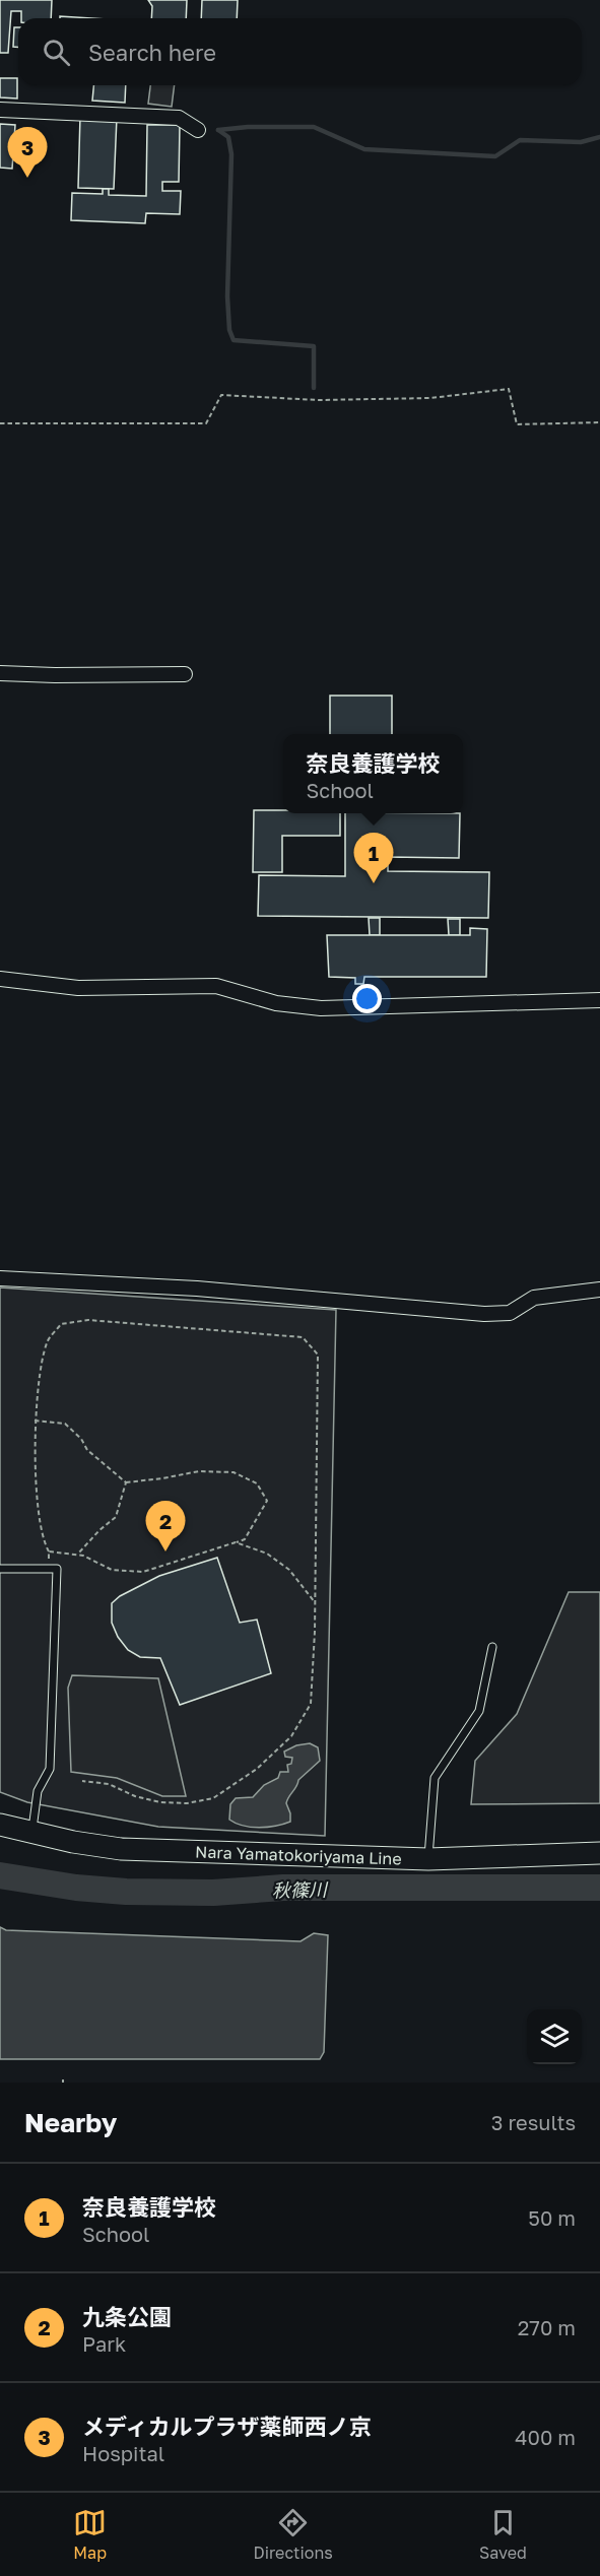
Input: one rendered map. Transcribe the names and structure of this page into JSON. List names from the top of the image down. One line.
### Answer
{"streets":{"main road":["Nara Yamatokoriyama Line"]},"water":["秋篠川"],"page":{"search":"Search here","pins":["3","1","2"],"popup":["奈良養護学校","School"],"heading":["Nearby","3 results"],"list":[{"mark":"1","name":"奈良養護学校","note":"School","value":"50 m"},{"mark":"2","name":"九条公園","note":"Park","value":"270 m"},{"mark":"3","name":"メディカルプラザ薬師西ノ京","note":"Hospital","value":"400 m"}],"nav":["Map","Directions","Saved"]}}
